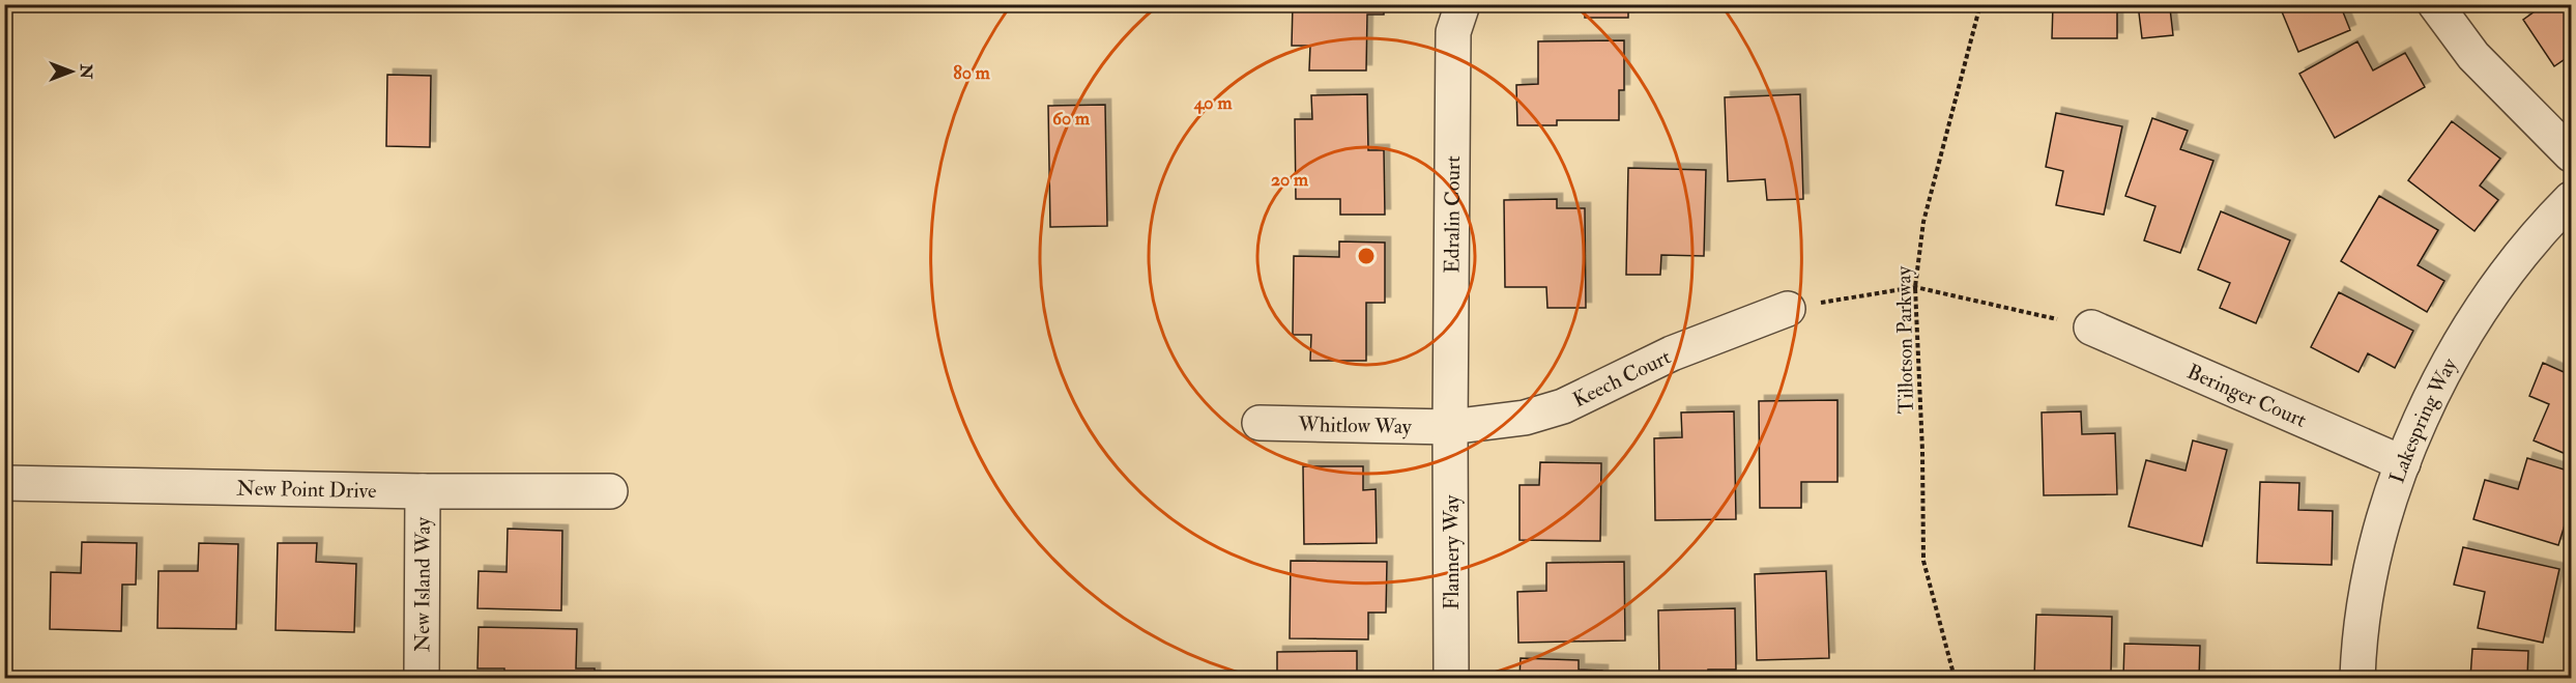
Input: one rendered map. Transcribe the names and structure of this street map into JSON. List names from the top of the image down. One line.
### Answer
{"streets":{"street":["Edralin Court","Keech Court","Beringer Court","Lakespring Way","Whitlow Way","New Point Drive","Flannery Way","New Island Way"],"path":["Tillotson Parkway"]},"crossings":[["Edralin Court","Keech Court"],["Edralin Court","Whitlow Way"],["Edralin Court","Flannery Way"],["Keech Court","Whitlow Way"],["Keech Court","Flannery Way"],["Beringer Court","Lakespring Way"],["Whitlow Way","Flannery Way"],["New Point Drive","New Island Way"]],"north":"right","rings":["80 m","40 m","60 m","20 m"]}
